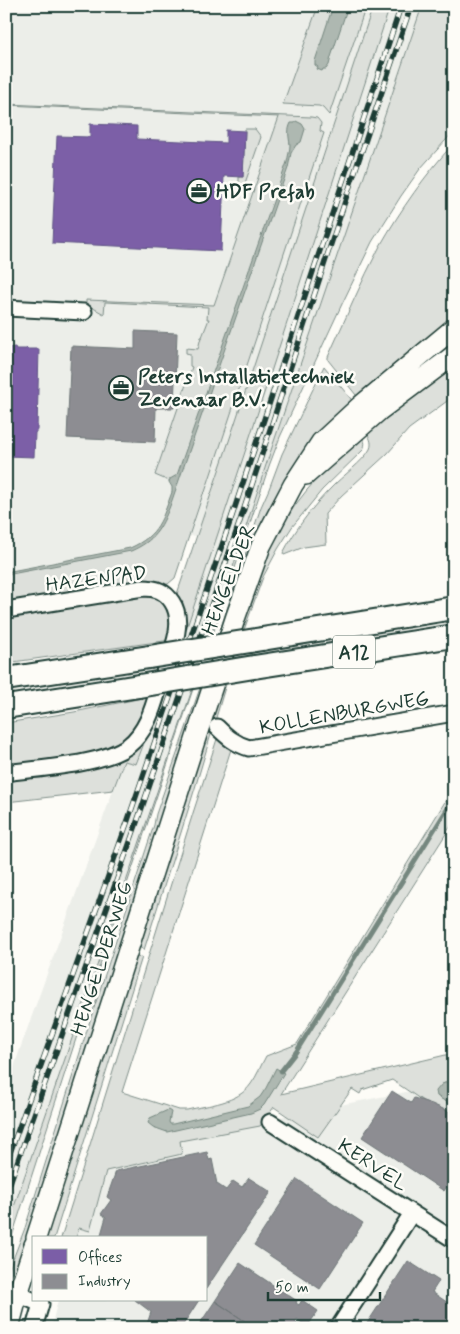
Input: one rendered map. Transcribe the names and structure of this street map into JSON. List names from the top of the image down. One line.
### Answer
{"streets":{"highway":["A12"],"main road":["HENGELDER","HENGELDERWEG"],"street":["HAZENPAD","KOLLENBURGWEG","KERVEL"]},"crossings":[["HAZENPAD","A12"],["HENGELDER","HENGELDERWEG"]],"places":{"office":["HDF Prefab","Peters Installatietechniek Zevenaar B.V."]},"legend":["Offices","Industry"],"scale_bar":"50 m"}
